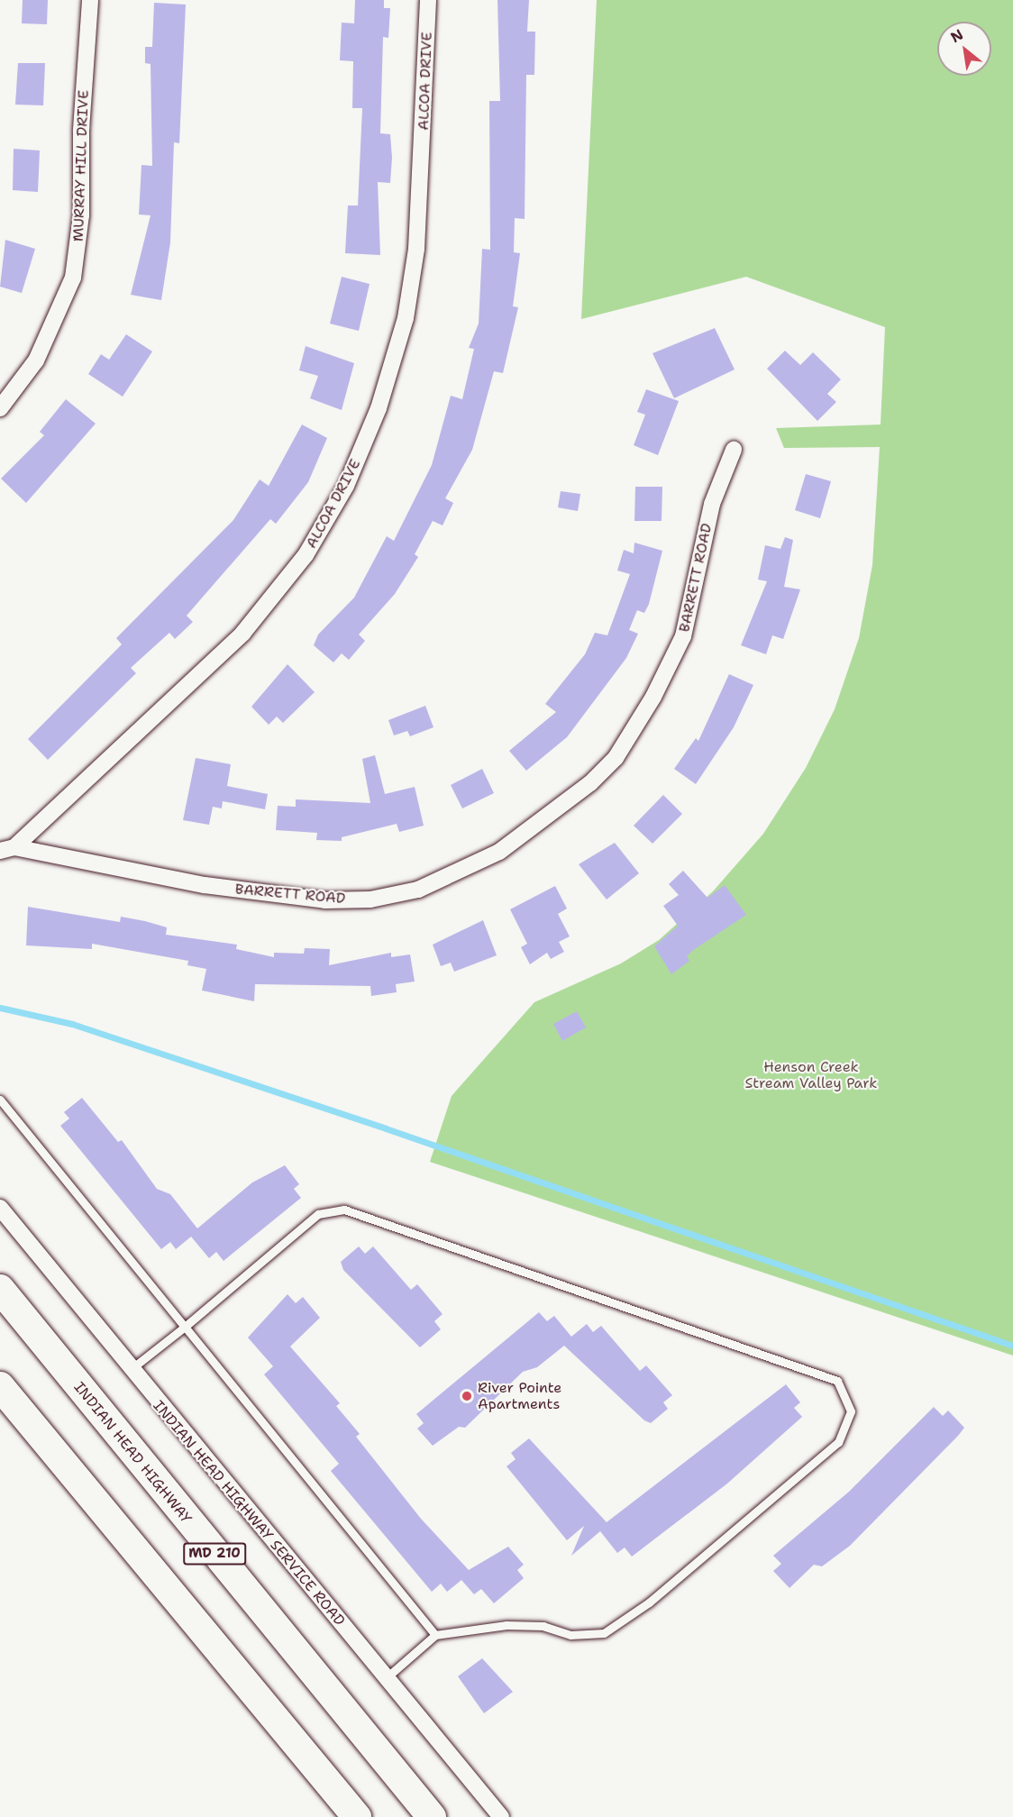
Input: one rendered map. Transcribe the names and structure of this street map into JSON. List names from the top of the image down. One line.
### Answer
{"streets":{"highway":["INDIAN HEAD HIGHWAY","MD 210"],"street":["ALCOA DRIVE","MURRAY HILL DRIVE","BARRETT ROAD","INDIAN HEAD HIGHWAY SERVICE ROAD"]},"crossings":[["ALCOA DRIVE","BARRETT ROAD"]],"parks":["Henson Creek Stream Valley Park"],"places":["River Pointe Apartments"],"north":"top left"}
